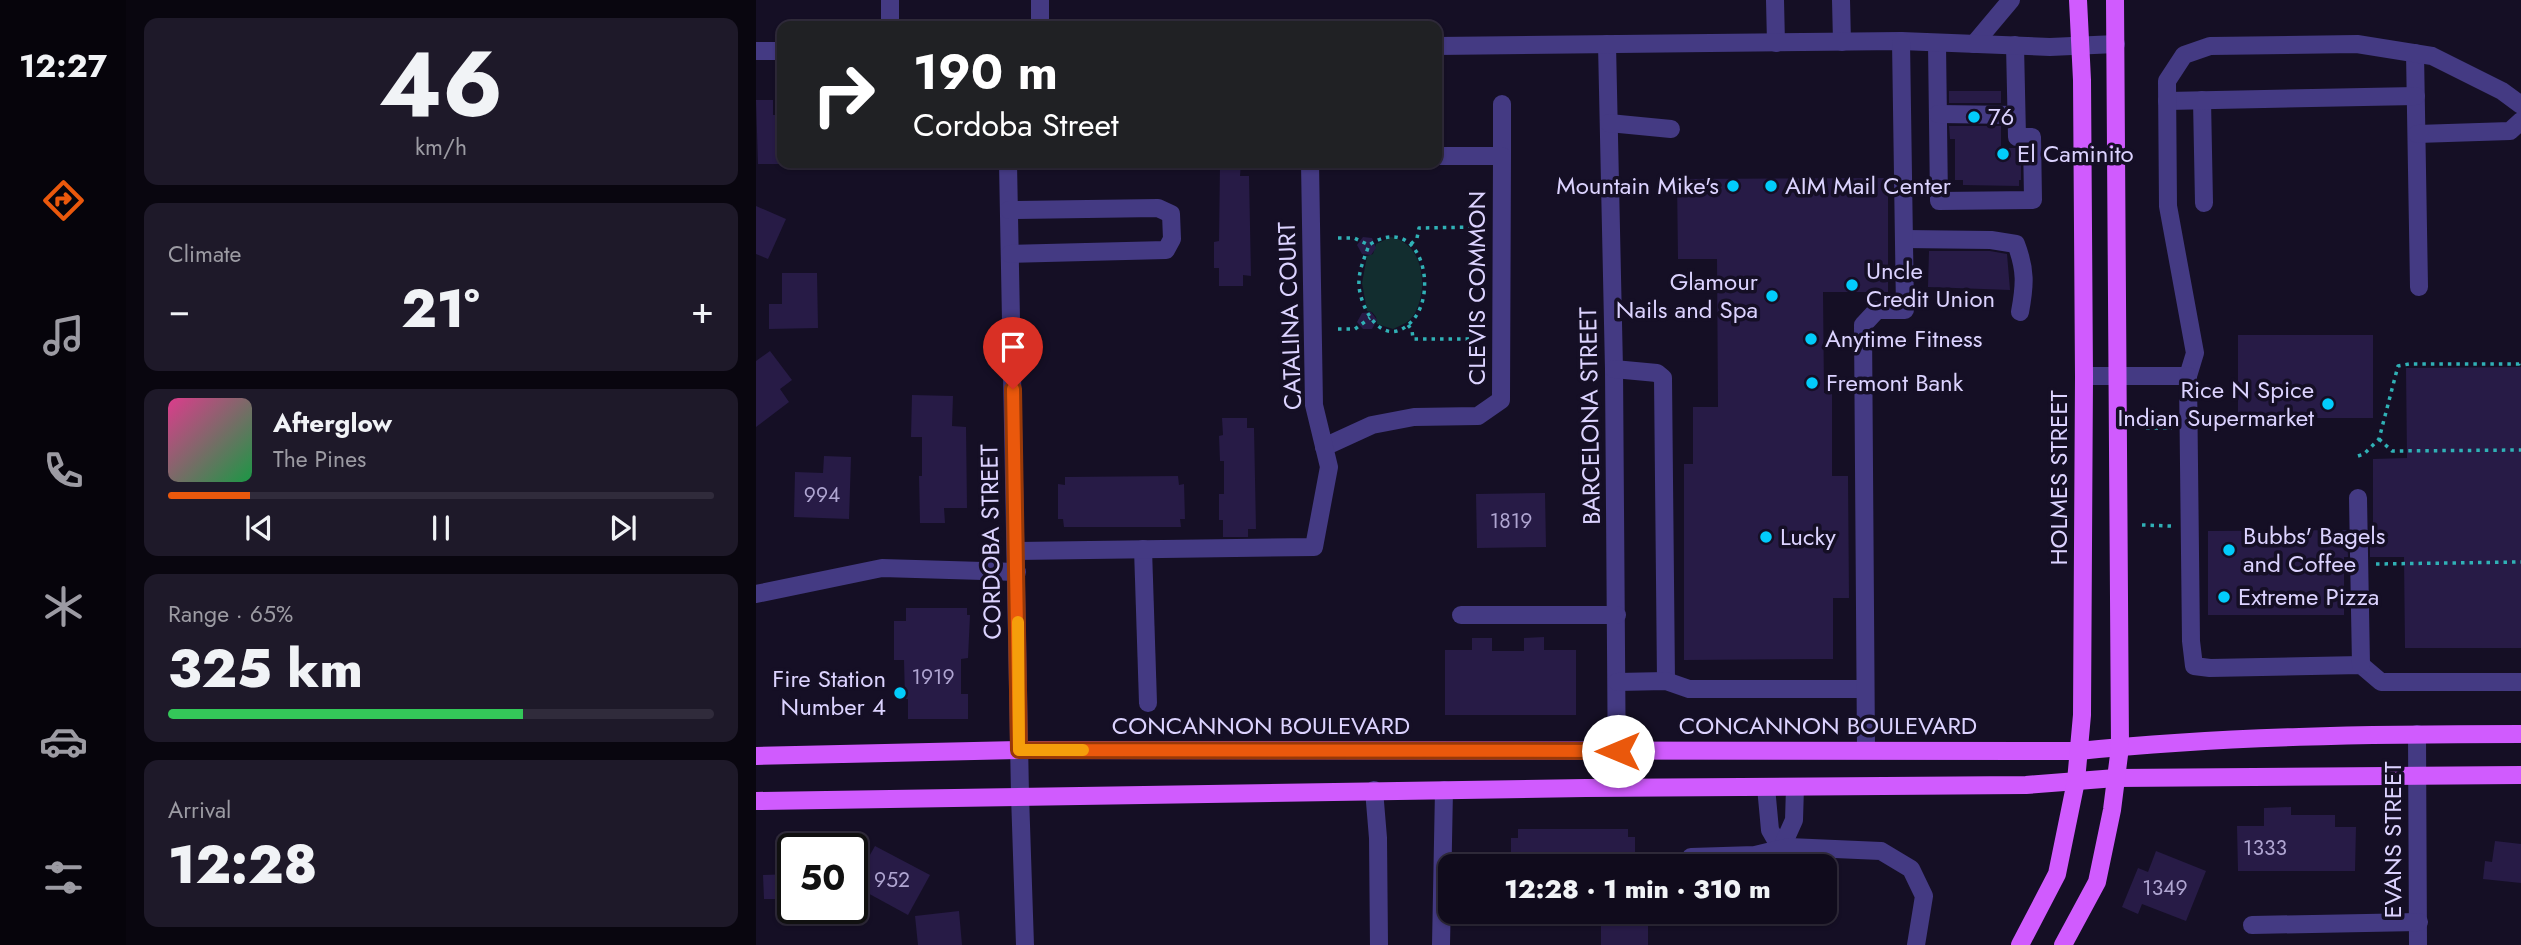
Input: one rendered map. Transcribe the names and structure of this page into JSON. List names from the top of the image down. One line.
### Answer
{"streets":{"main road":["HOLMES STREET","CONCANNON BOULEVARD"],"street":["CLEVIS COMMON","CATALINA COURT","BARCELONA STREET","CORDOBA STREET","EVANS STREET"]},"crossings":[["CLEVIS COMMON","CATALINA COURT"],["BARCELONA STREET","CONCANNON BOULEVARD"],["HOLMES STREET","CONCANNON BOULEVARD"],["CORDOBA STREET","CONCANNON BOULEVARD"],["CONCANNON BOULEVARD","EVANS STREET"]],"places":["76","El Caminito","Mountain Mike's","AIM Mail Center","Uncle Credit Union","Glamour Nails and Spa","Anytime Fitness","Fremont Bank","Rice N Spice Indian Supermarket","Lucky","Bubbs' Bagels and Coffee","Extreme Pizza","Fire Station Number 4"],"house_numbers":["994","1819","1919","1333","952","1349"],"page":{"tabs":"12:27","tile":[["46","km/h"],"Climate",["Range · 65%","325 km"],["Arrival","12:28"]],"turn":["190 m","Cordoba Street"],"heat":["−","21°","+"],"song":["Afterglow","The Pines"],"limit":"50","trip":"12:28 · 1 min · 310 m"}}
